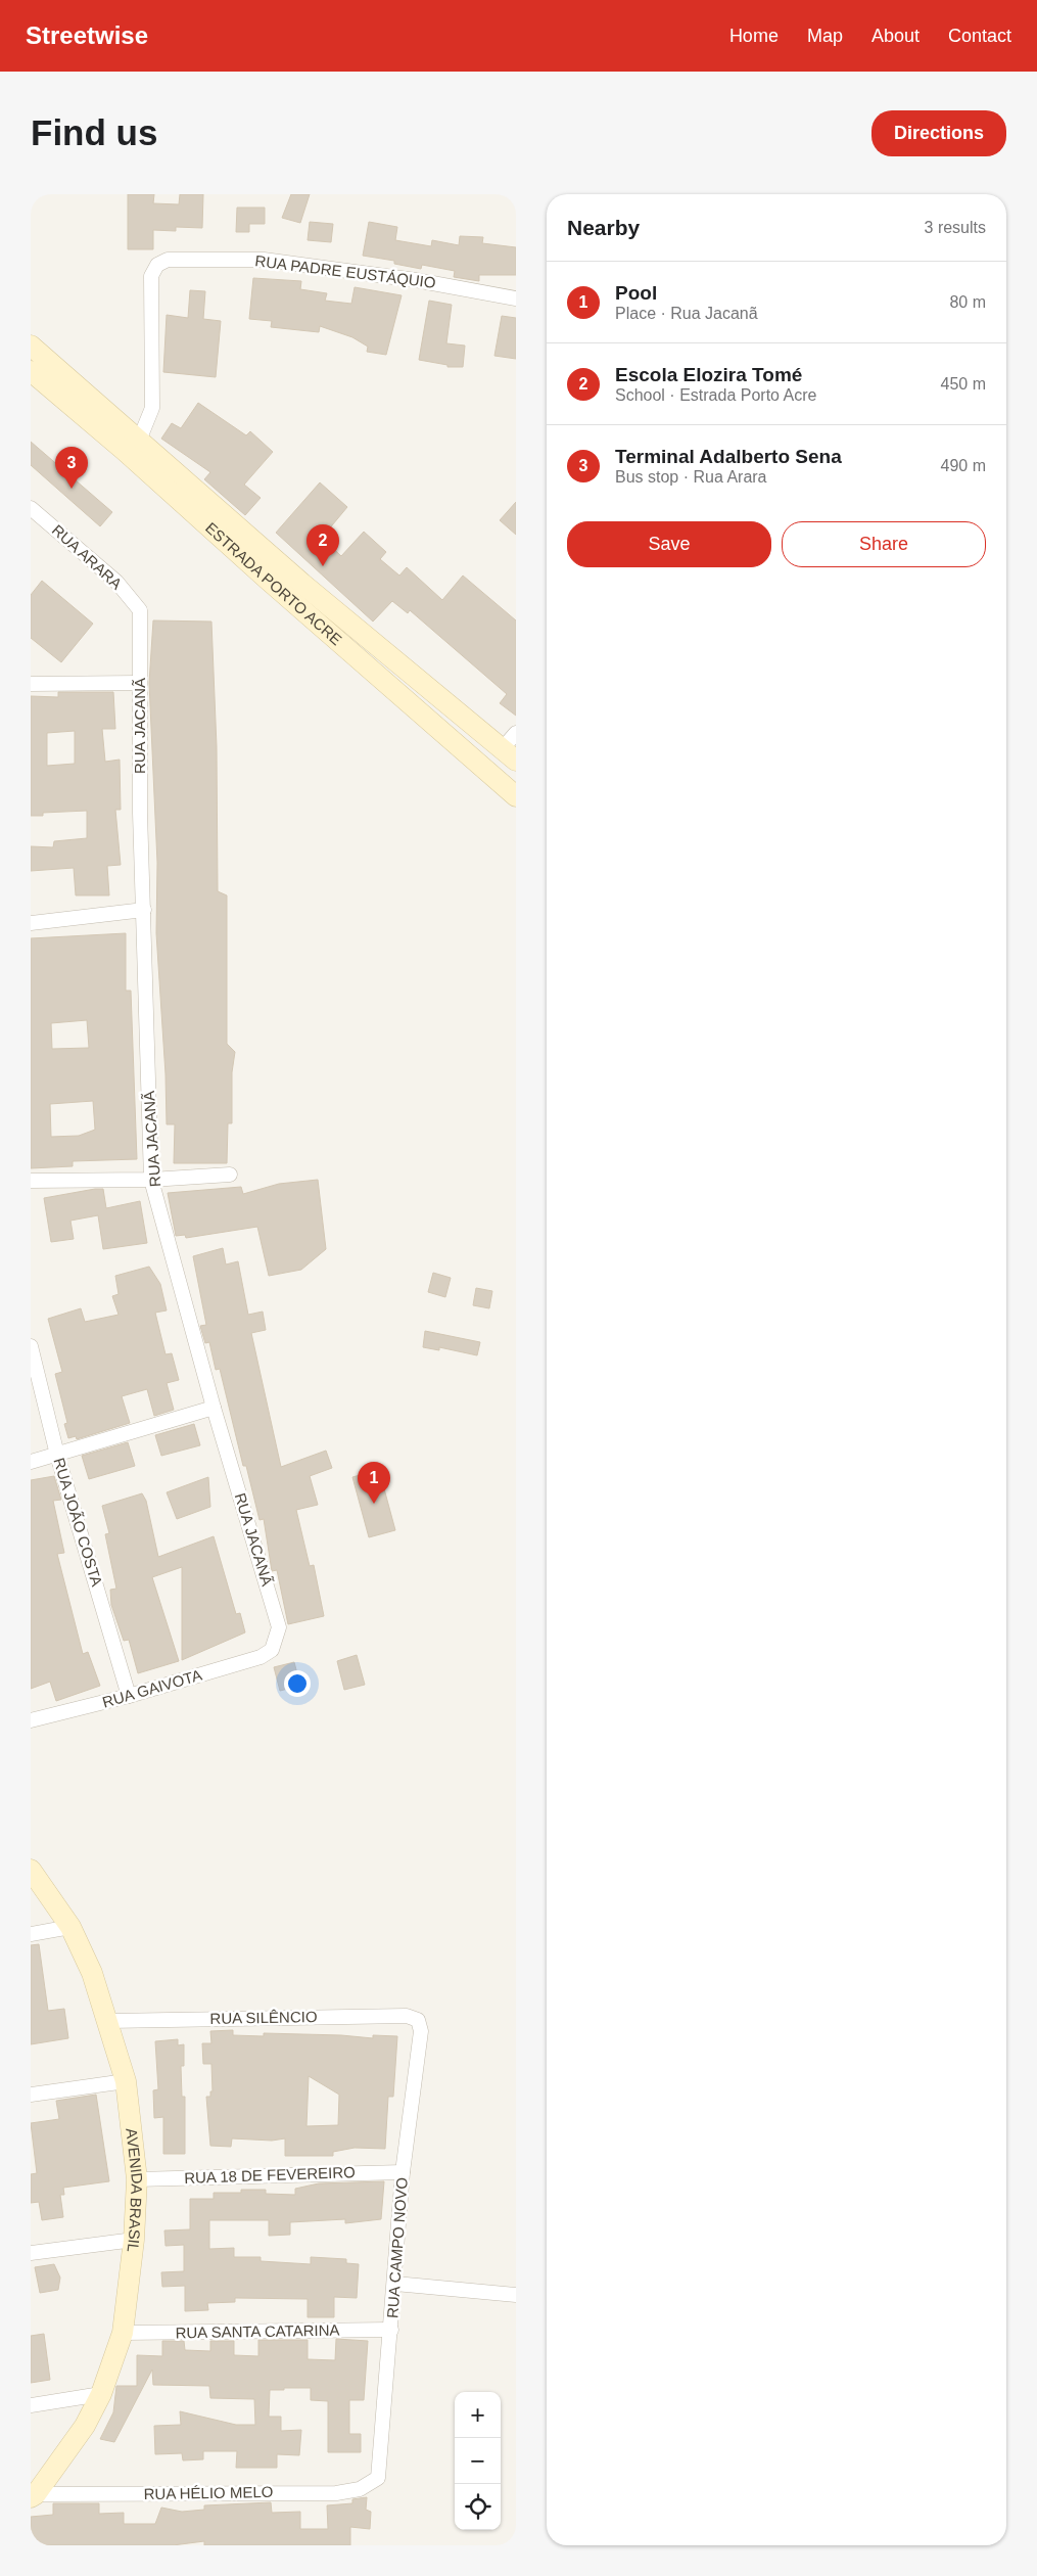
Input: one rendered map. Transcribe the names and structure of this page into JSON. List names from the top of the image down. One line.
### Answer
{"streets":{"main road":["ESTRADA PORTO ACRE","AVENIDA BRASIL"],"street":["RUA PADRE EUSTÁQUIO","RUA ARARA","RUA JACANÃ","RUA JOÃO COSTA","RUA GAIVOTA","RUA SILÊNCIO","RUA 18 DE FEVEREIRO","RUA CAMPO NOVO","RUA SANTA CATARINA","RUA HÉLIO MELO"]},"crossings":[["RUA PADRE EUSTÁQUIO","ESTRADA PORTO ACRE"],["RUA ARARA","RUA JACANÃ"],["RUA JACANÃ","RUA GAIVOTA"],["RUA JOÃO COSTA","RUA GAIVOTA"],["RUA SILÊNCIO","AVENIDA BRASIL"],["RUA SILÊNCIO","RUA CAMPO NOVO"],["RUA 18 DE FEVEREIRO","AVENIDA BRASIL"],["RUA 18 DE FEVEREIRO","RUA CAMPO NOVO"],["AVENIDA BRASIL","RUA SANTA CATARINA"],["AVENIDA BRASIL","RUA HÉLIO MELO"],["RUA CAMPO NOVO","RUA SANTA CATARINA"],["RUA CAMPO NOVO","RUA HÉLIO MELO"]],"page":{"header":"Streetwise","nav":["Home","Map","About","Contact"],"buttons":["Directions",["Save","Share"]],"title":"Find us","heading":["Nearby","3 results"],"list":[{"mark":"1","name":"Pool","note":"Place · Rua Jacanã","value":"80 m"},{"mark":"2","name":"Escola Elozira Tomé","note":"School · Estrada Porto Acre","value":"450 m"},{"mark":"3","name":"Terminal Adalberto Sena","note":"Bus stop · Rua Arara","value":"490 m"}],"pins":["3","2","1"],"map_buttons":["+","−"]}}
